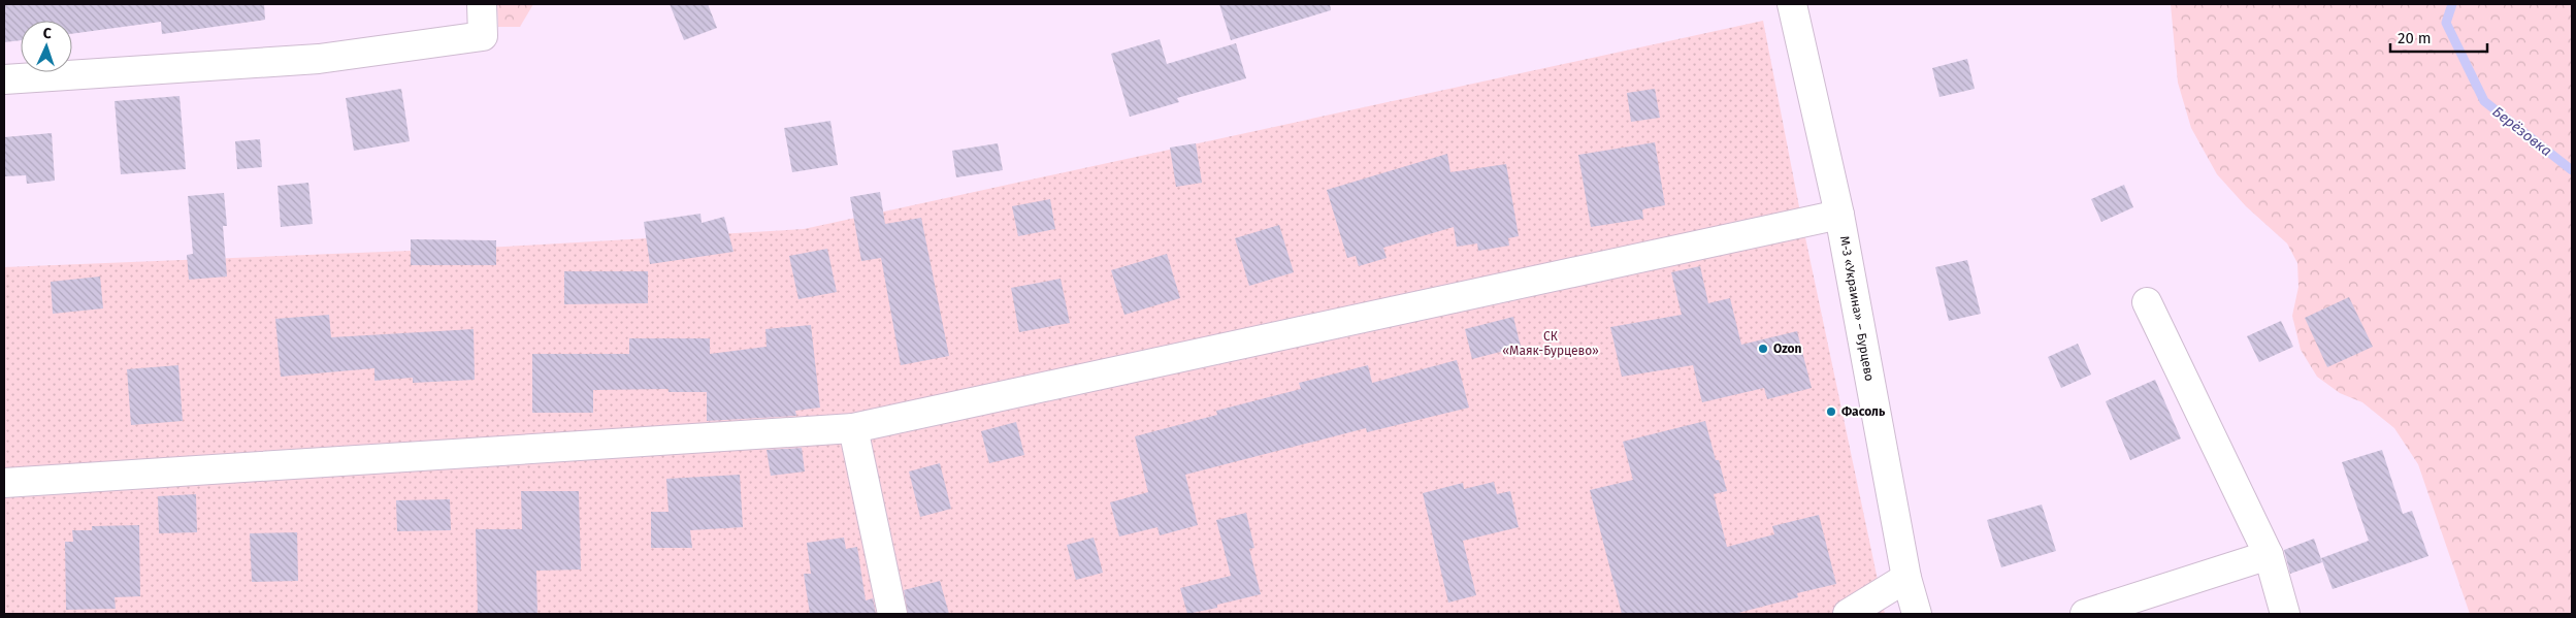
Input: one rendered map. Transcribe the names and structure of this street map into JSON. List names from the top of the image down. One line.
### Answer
{"streets":{"street":["М-3 «Украина» – Бурцево"]},"water":["Берёзовка"],"parks":["СК «Маяк-Бурцево»"],"places":["Ozon","Фасоль"],"scale_bar":"20 m","north":"top"}
